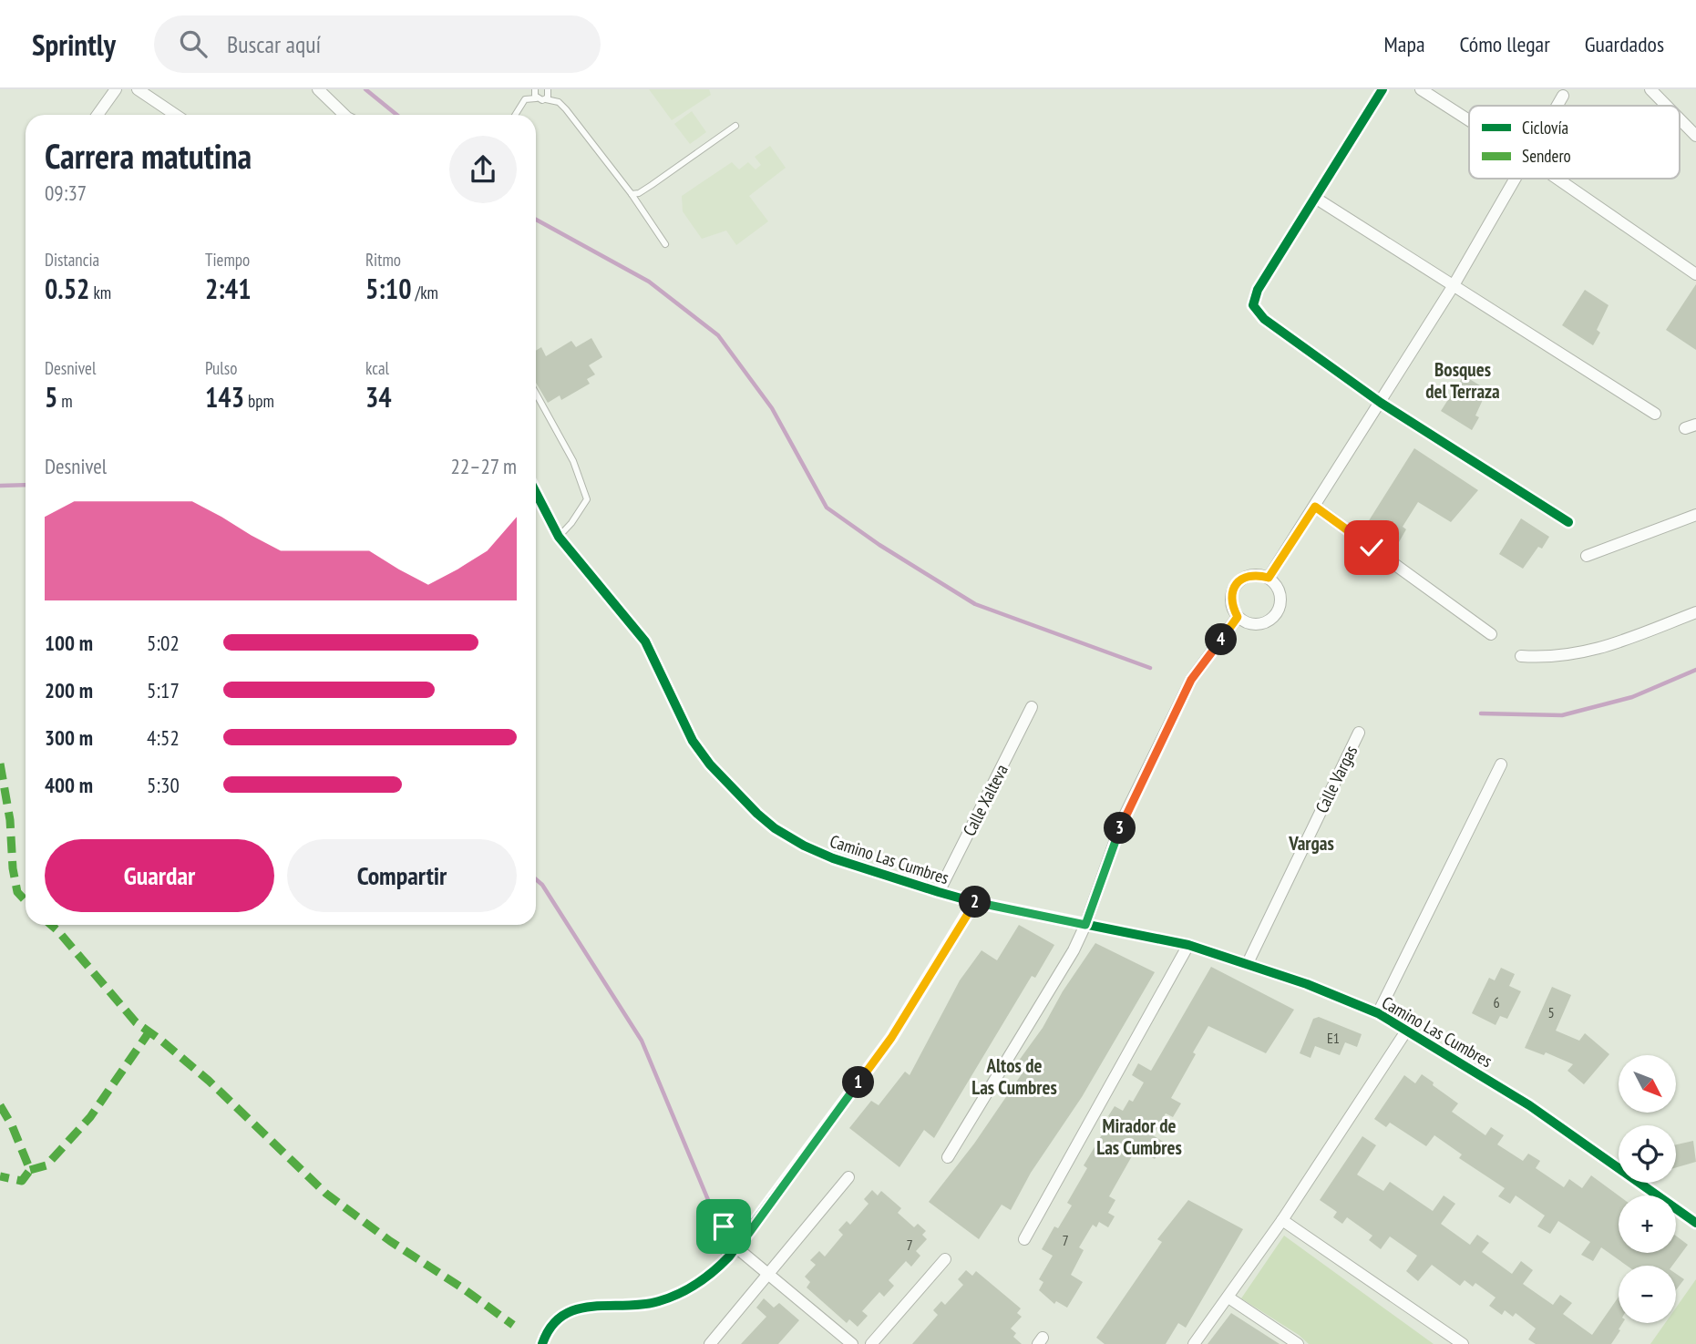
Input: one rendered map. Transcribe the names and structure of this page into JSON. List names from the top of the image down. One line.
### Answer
{"streets":{"street":["Calle Vargas","Calle Xalteva","Camino Las Cumbres"]},"crossings":[["Calle Vargas","Camino Las Cumbres"],["Calle Xalteva","Camino Las Cumbres"]],"districts":["Bosques del Terraza","Vargas","Altos de Las Cumbres","Mirador de Las Cumbres"],"house_numbers":["6","5","E1","7","7"],"legend":["Ciclovía","Sendero"],"north":"bottom right","page":{"header":"Sprintly","search":"Buscar aquí","nav":["Mapa","Cómo llegar","Guardados"],"heading":["Carrera matutina","09:37"],"stats":[["Distancia","0.52 km"],["Tiempo","2:41"],["Ritmo","5:10 /km"],["Desnivel","5 m"],["Pulso","143 bpm"],["kcal","34"]],"chart":["Desnivel","22–27 m"],"list":[{"name":"100 m","note":"5:02"},{"name":"200 m","note":"5:17"},{"name":"300 m","note":"4:52"},{"name":"400 m","note":"5:30"}],"pins":["4","3","2","1"],"buttons":["Guardar","Compartir"],"map_buttons":["+","−"]}}
